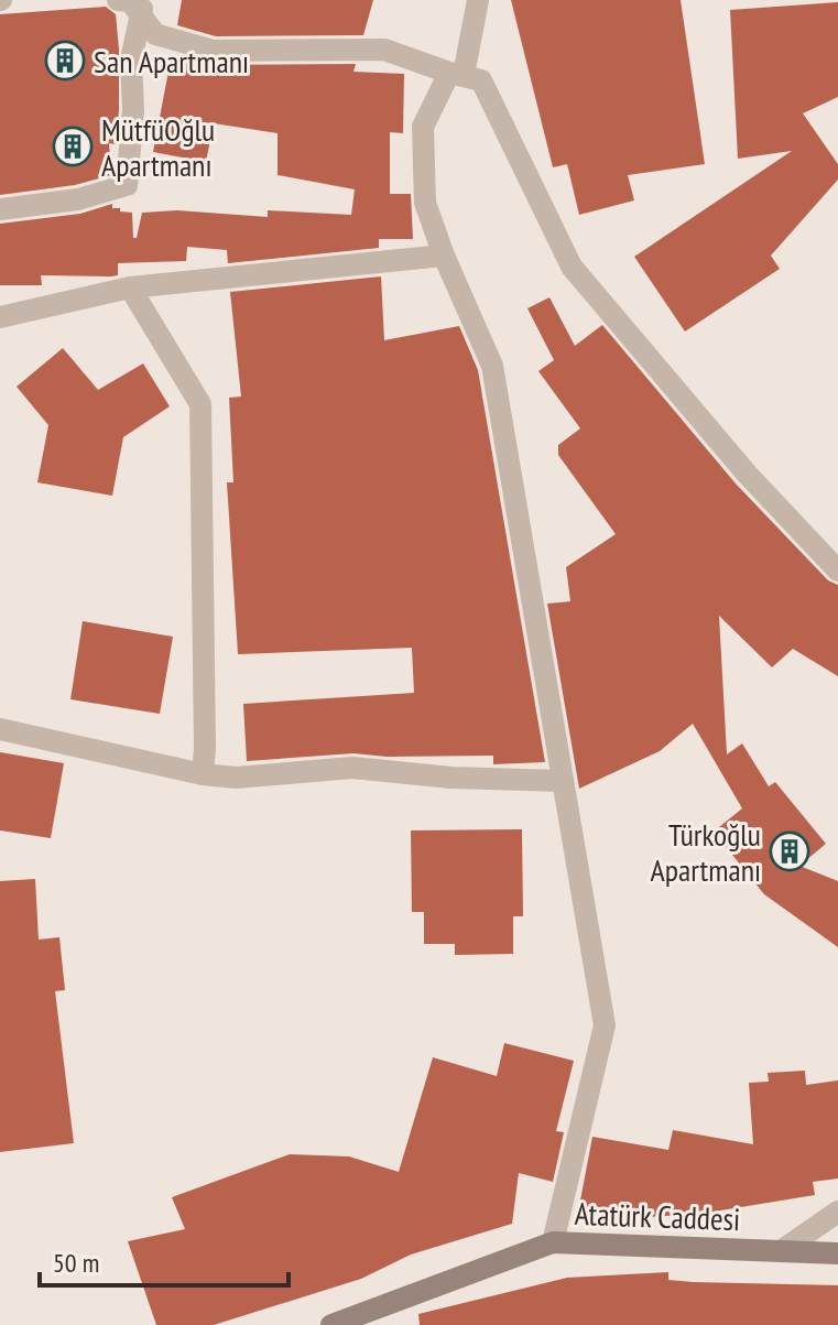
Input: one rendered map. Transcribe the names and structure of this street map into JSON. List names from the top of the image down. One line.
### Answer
{"streets":{"street":["Atatürk Caddesi"]},"places":{"building":["San Apartmanı","MütfüOğlu Apartmanı","Türkoğlu Apartmanı"]},"scale_bar":"50 m"}
